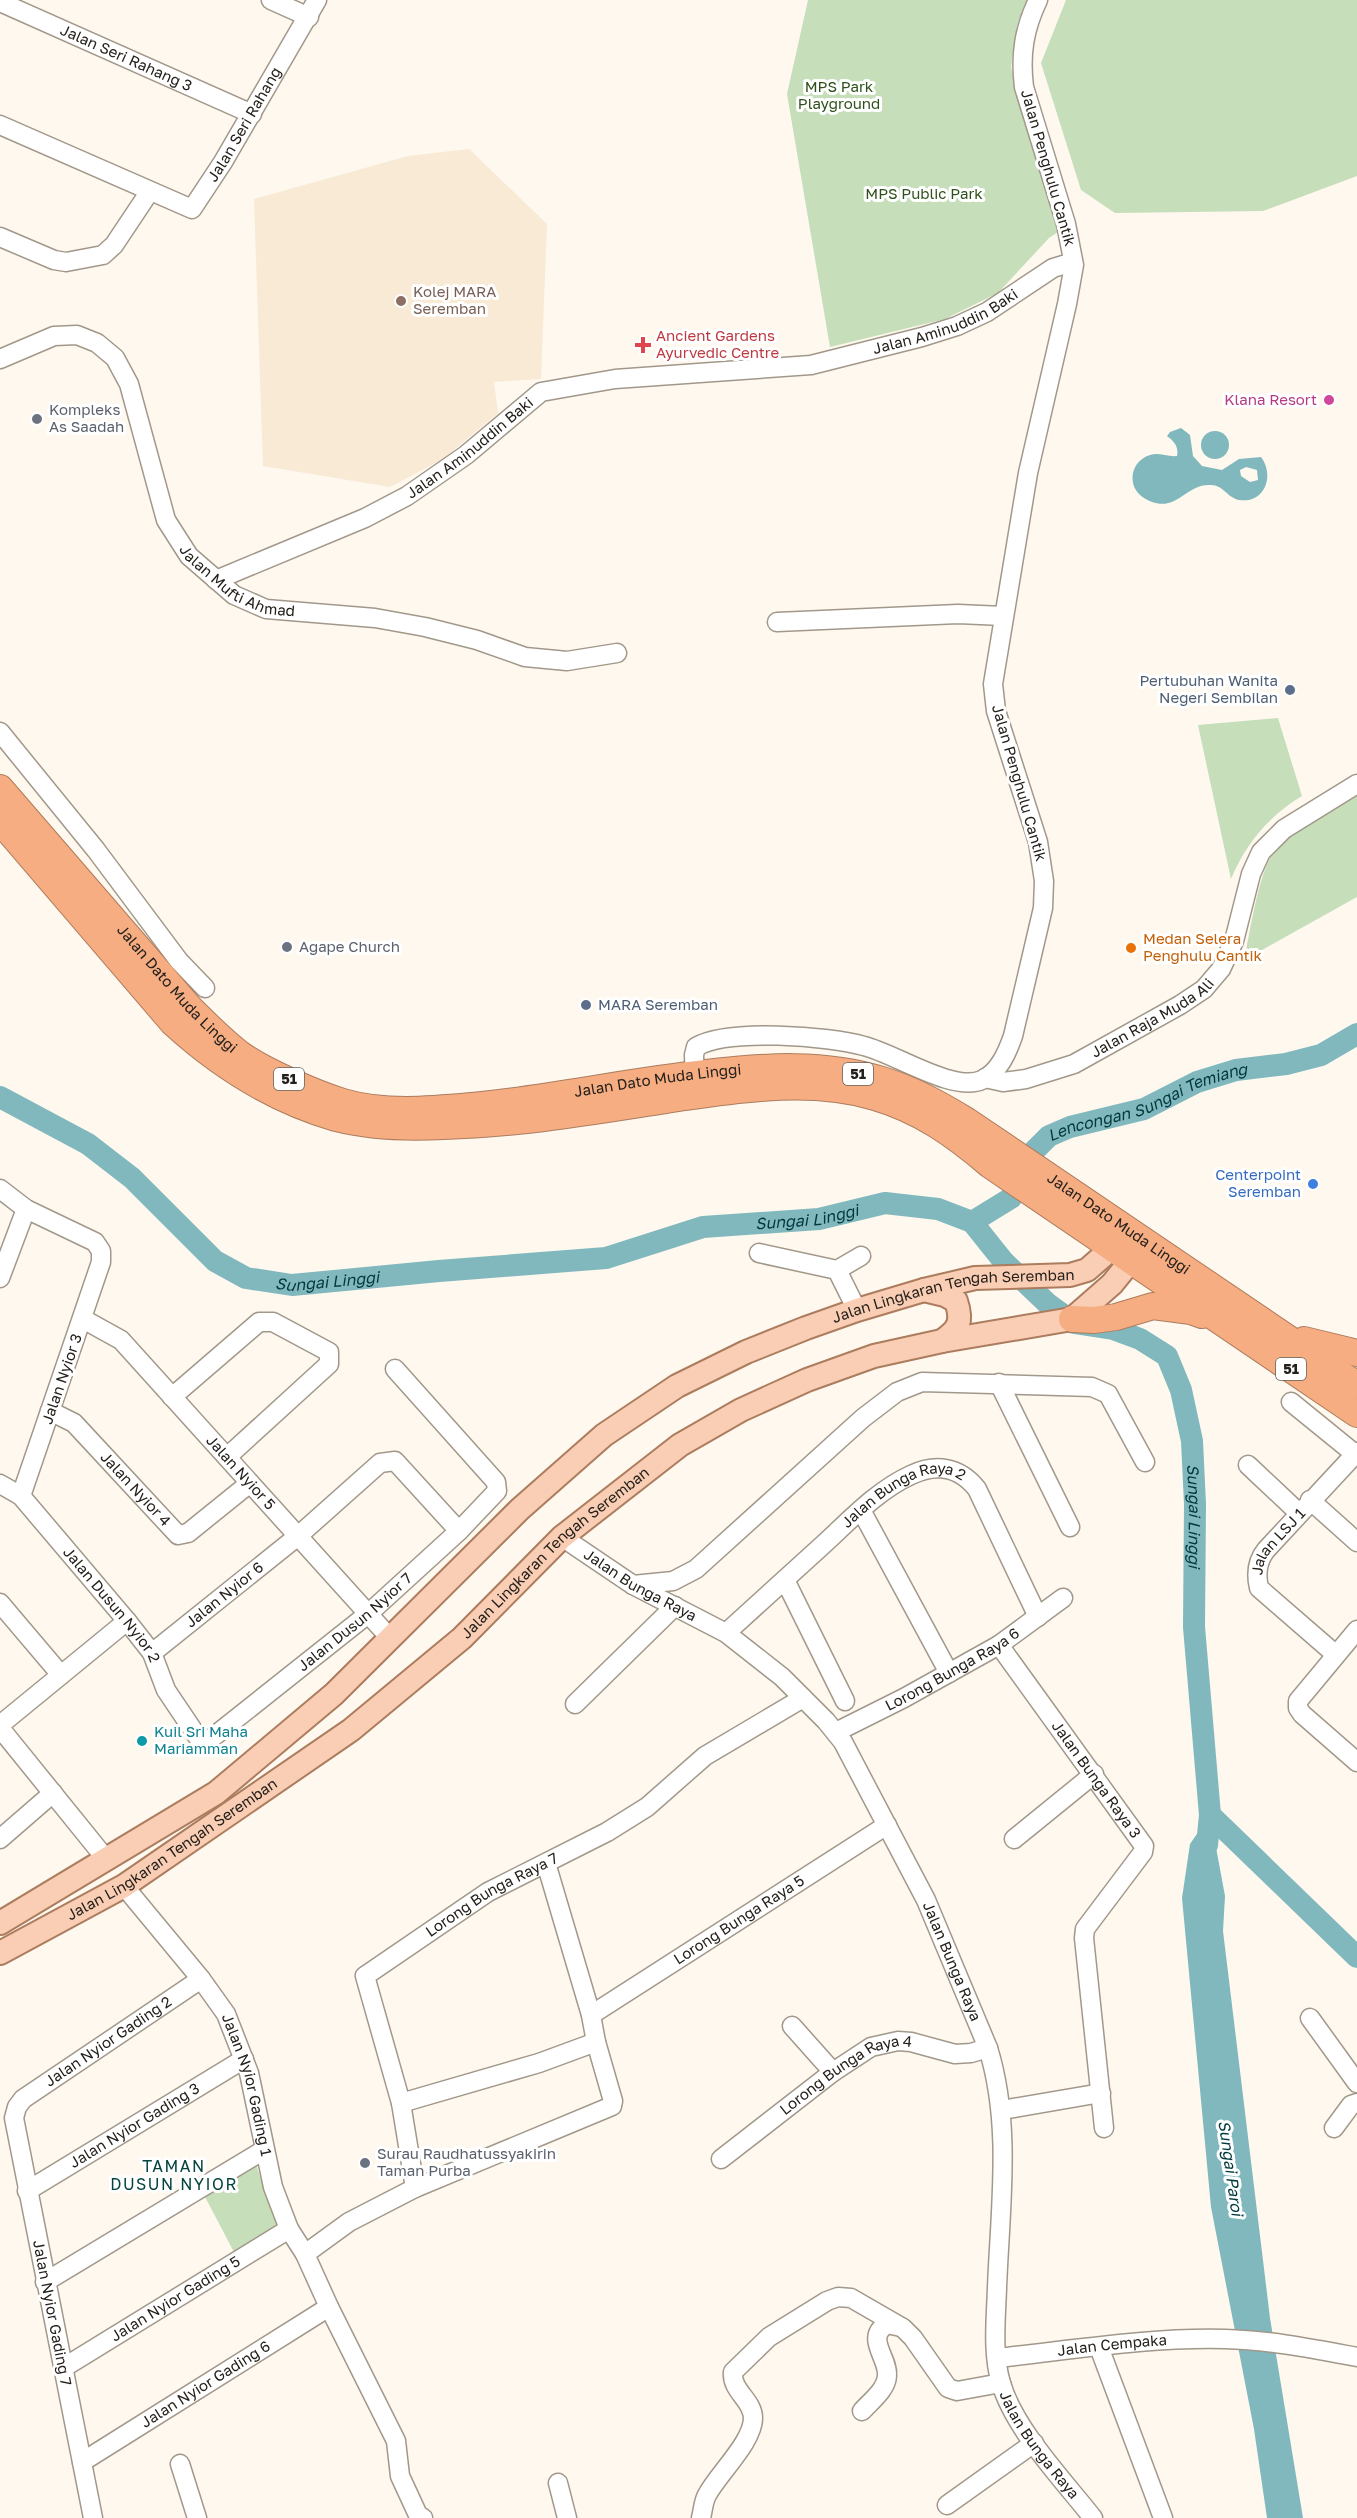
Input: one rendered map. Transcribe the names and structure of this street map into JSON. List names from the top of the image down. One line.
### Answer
{"streets":{"highway":["Jalan Dato Muda Linggi","51"],"main road":["Jalan Lingkaran Tengah Seremban"],"street":["Jalan Seri Rahang 3","Jalan Seri Rahang","Jalan Penghulu Cantik","Jalan Aminuddin Baki","Jalan Mufti Ahmad","Jalan Raja Muda Ali","Jalan Nyior 3","Jalan Nyior 5","Jalan Nyior 4","Jalan Bunga Raya 2","Jalan LSJ 1","Jalan Bunga Raya","Jalan Nyior 6","Jalan Dusun Nyior 2","Jalan Dusun Nyior 7","Lorong Bunga Raya 6","Jalan Bunga Raya 3","Lorong Bunga Raya 7","Lorong Bunga Raya 5","Jalan Nyior Gading 2","Lorong Bunga Raya 4","Jalan Nyior Gading 1","Jalan Nyior Gading 3","Jalan Nyior Gading 5","Jalan Nyior Gading 7","Jalan Cempaka","Jalan Nyior Gading 6"]},"crossings":[["Jalan Seri Rahang 3","Jalan Seri Rahang"],["Jalan Penghulu Cantik","Jalan Aminuddin Baki"],["Jalan Penghulu Cantik","Jalan Raja Muda Ali"],["Jalan Aminuddin Baki","Jalan Mufti Ahmad"],["Jalan Dato Muda Linggi","Jalan Lingkaran Tengah Seremban"],["Jalan Lingkaran Tengah Seremban","Jalan Nyior 5"],["Jalan Lingkaran Tengah Seremban","Jalan Bunga Raya"],["Jalan Lingkaran Tengah Seremban","Jalan Nyior Gading 1"],["Jalan Nyior 3","Jalan Nyior 5"],["Jalan Nyior 3","Jalan Nyior 4"],["Jalan Nyior 3","Jalan Dusun Nyior 2"],["Jalan Nyior 5","Jalan Nyior 4"],["Jalan Nyior 5","Jalan Nyior 6"],["Jalan Nyior 5","Jalan Dusun Nyior 7"],["Jalan Bunga Raya 2","Jalan Bunga Raya"],["Jalan Bunga Raya 2","Lorong Bunga Raya 6"],["Jalan Bunga Raya","Lorong Bunga Raya 6"],["Jalan Bunga Raya","Lorong Bunga Raya 7"],["Jalan Bunga Raya","Lorong Bunga Raya 5"],["Jalan Bunga Raya","Lorong Bunga Raya 4"],["Jalan Bunga Raya","Jalan Cempaka"],["Jalan Nyior 6","Jalan Dusun Nyior 2"],["Jalan Nyior 6","Jalan Dusun Nyior 7"],["Jalan Dusun Nyior 2","Jalan Dusun Nyior 7"],["Lorong Bunga Raya 6","Jalan Bunga Raya 3"],["Jalan Nyior Gading 2","Jalan Nyior Gading 1"],["Jalan Nyior Gading 2","Jalan Nyior Gading 7"],["Jalan Nyior Gading 1","Jalan Nyior Gading 3"],["Jalan Nyior Gading 1","Jalan Nyior Gading 5"],["Jalan Nyior Gading 1","Jalan Nyior Gading 6"],["Jalan Nyior Gading 3","Jalan Nyior Gading 7"],["Jalan Nyior Gading 5","Jalan Nyior Gading 7"],["Jalan Nyior Gading 7","Jalan Nyior Gading 6"]],"districts":["TAMAN DUSUN NYIOR"],"water":["Lencongan Sungai Temiang","Sungai Linggi","Sungai Paroi"],"parks":["MPS Park Playground","MPS Public Park"],"places":{"other":["Kolej MARA Seremban","Klana Resort","Kompleks As Saadah","Pertubuhan Wanita Negeri Sembilan","Agape Church","Medan Selera Penghulu Cantik","MARA Seremban","Centerpoint Seremban","Kuil Sri Maha Mariamman","Surau Raudhatussyakirin Taman Purba"],"health":["Ancient Gardens Ayurvedic Centre"]}}
